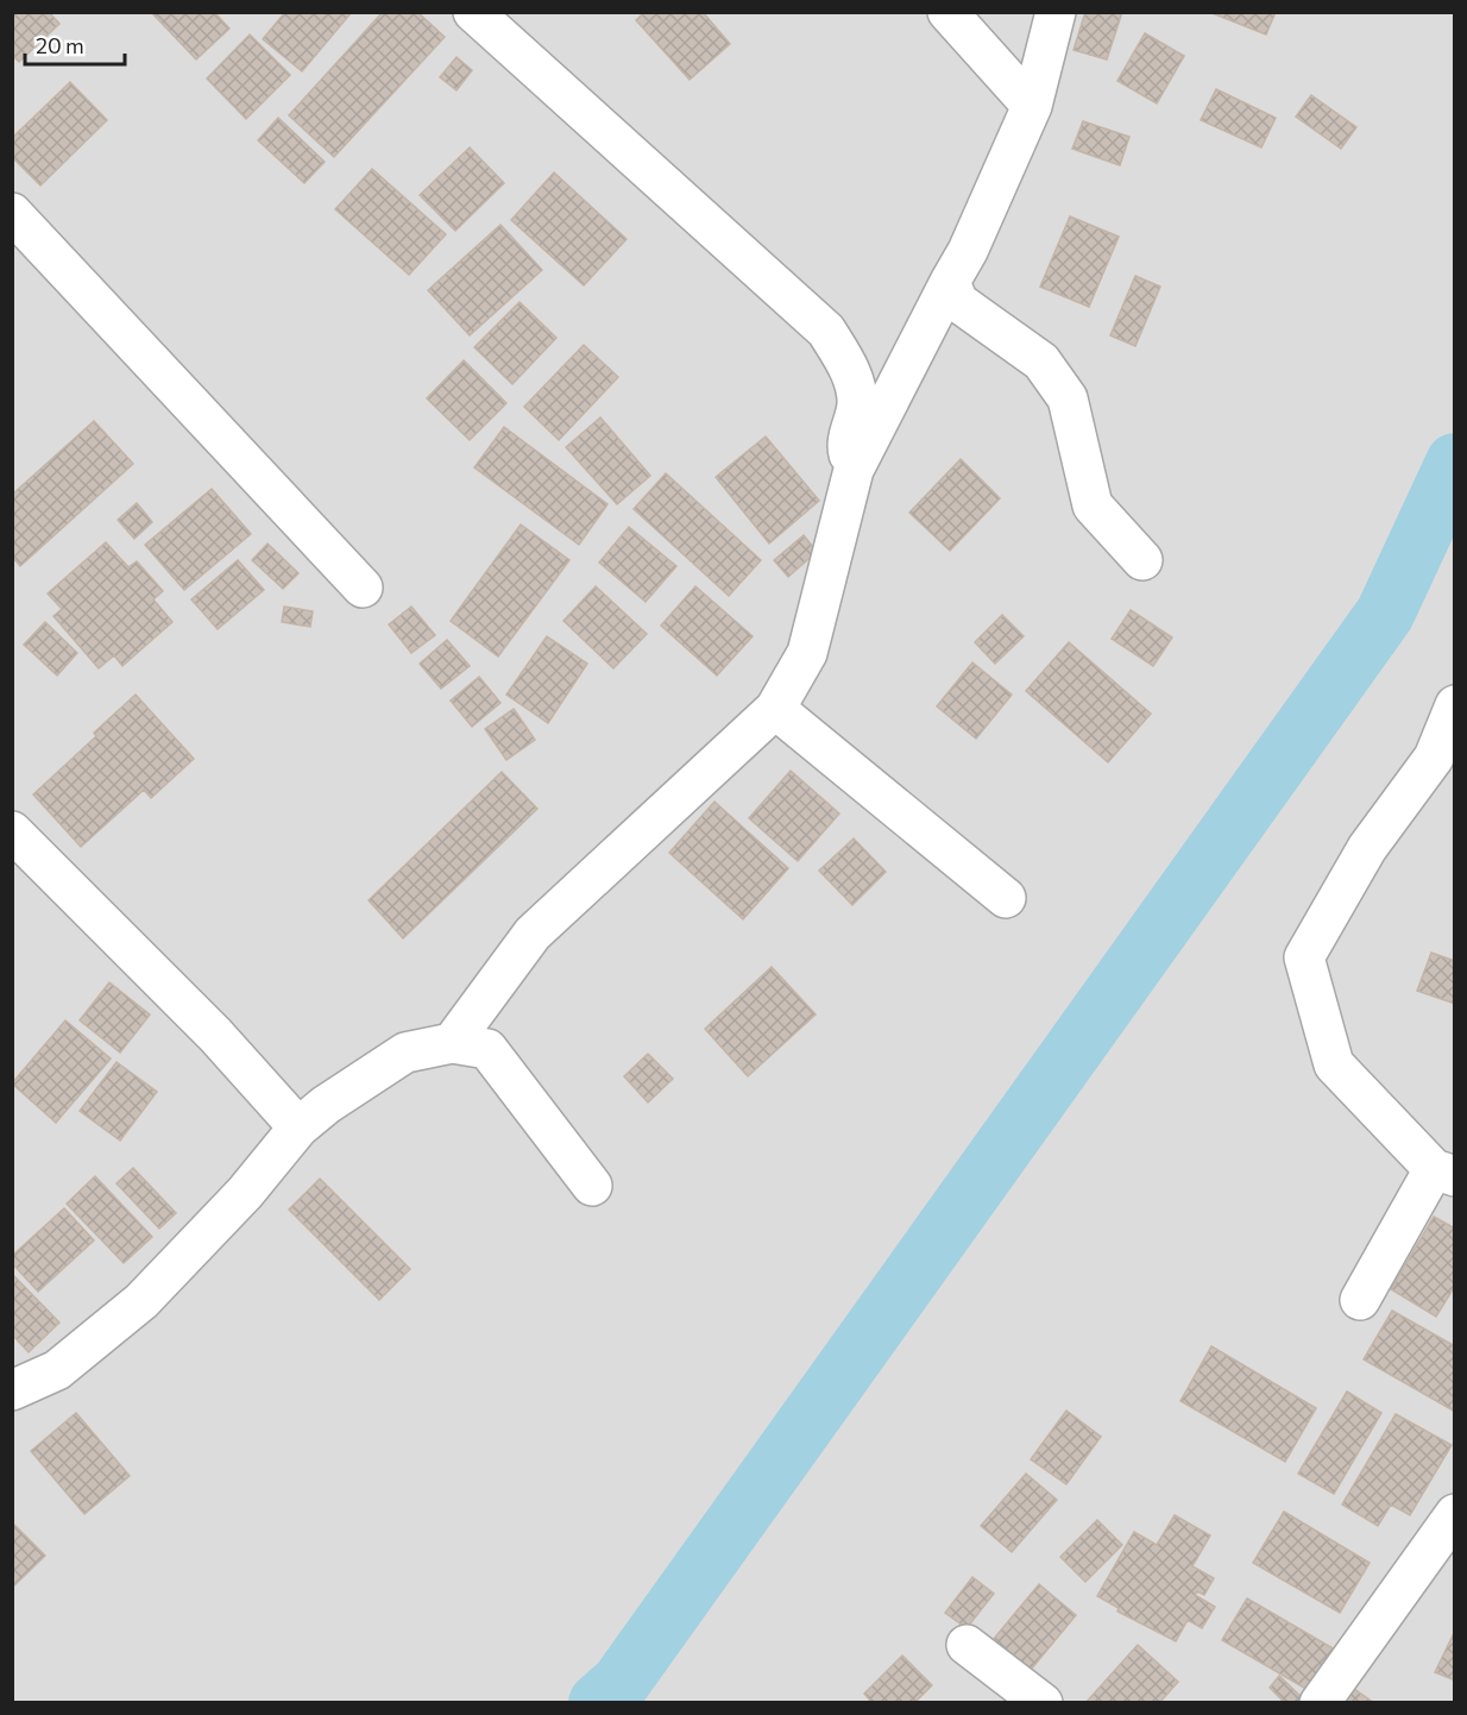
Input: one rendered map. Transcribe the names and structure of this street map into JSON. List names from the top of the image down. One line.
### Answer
{"scale_bar":"20 m"}
